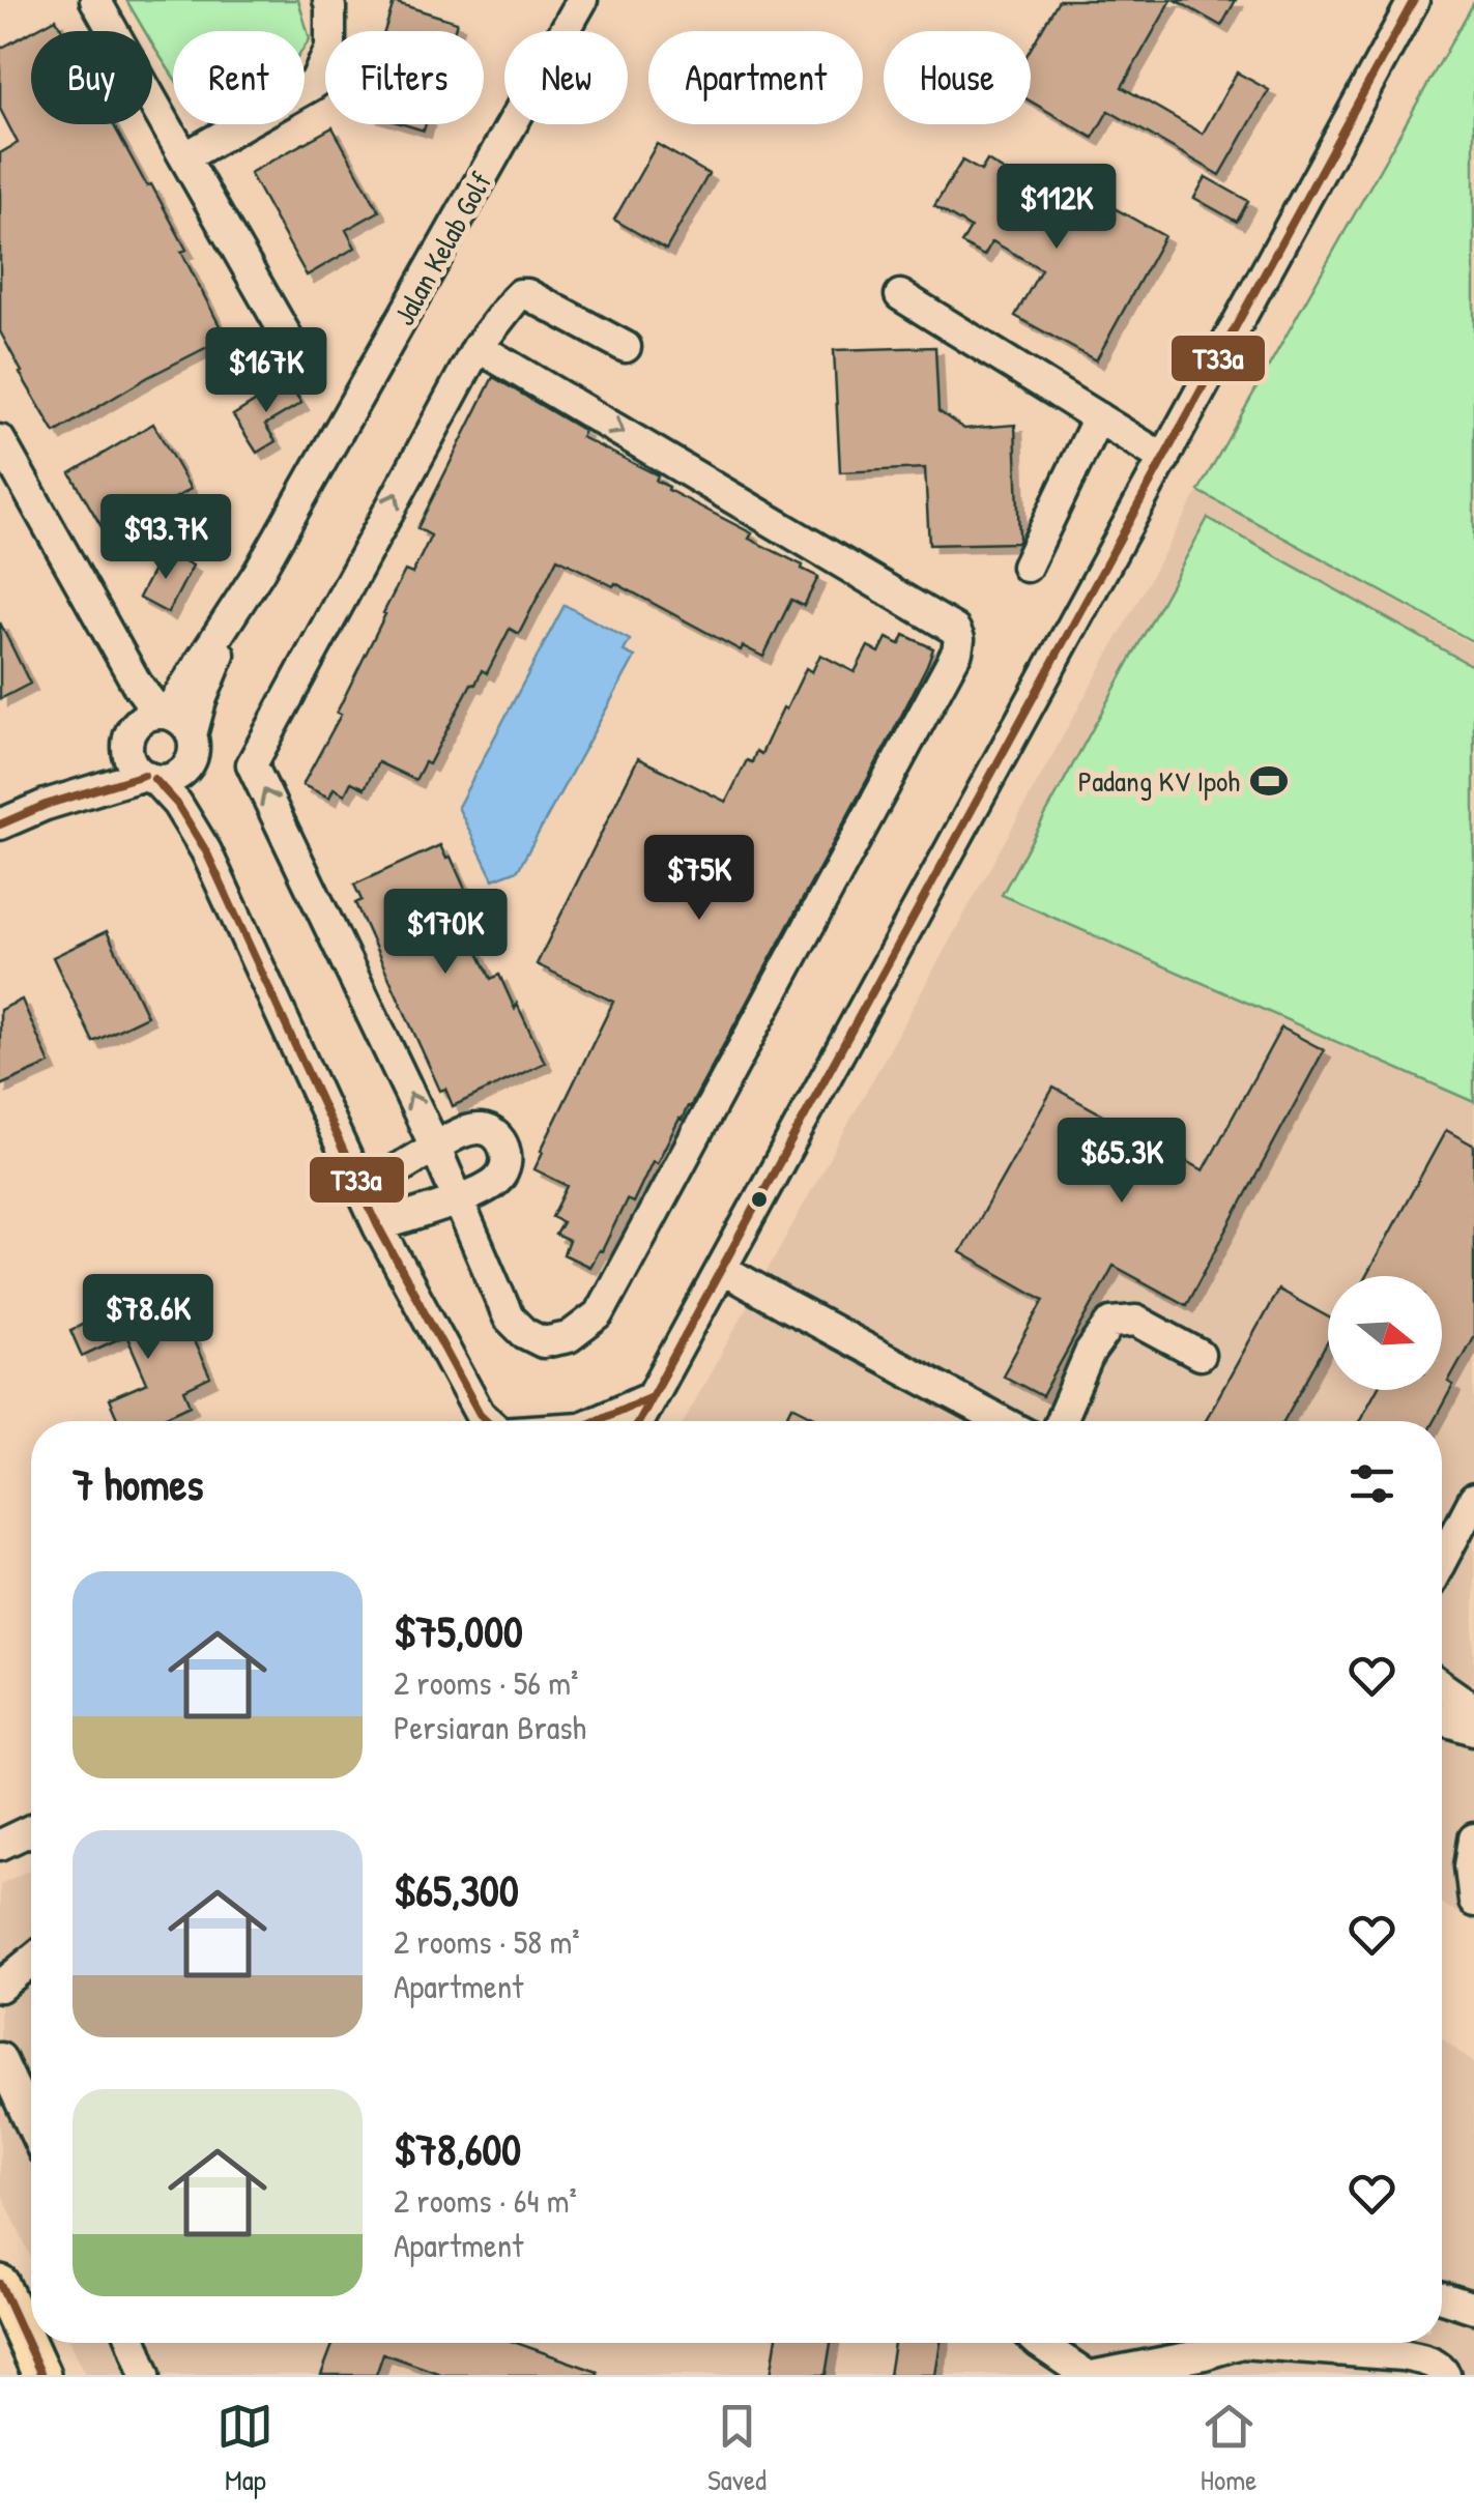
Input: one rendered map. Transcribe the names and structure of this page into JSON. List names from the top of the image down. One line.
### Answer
{"streets":{"street":["Jalan Kelab Golf"]},"places":{"sports":["Padang KV Ipoh"]},"lines":["transit line T33a"],"north":"right","page":{"chip":["Buy","Rent","Filters","New","Apartment","House"],"price":["$112K","$167K","$93.7K","$75K","$170K","$65.3K","$78.6K"],"heading":"7 homes","list":[{"name":"$75,000","note":"2 rooms · 56 m² · Persiaran Brash"},{"name":"$65,300","note":"2 rooms · 58 m² · Apartment"},{"name":"$78,600","note":"2 rooms · 64 m² · Apartment"}],"tabs":["Map","Saved","Home"]}}
